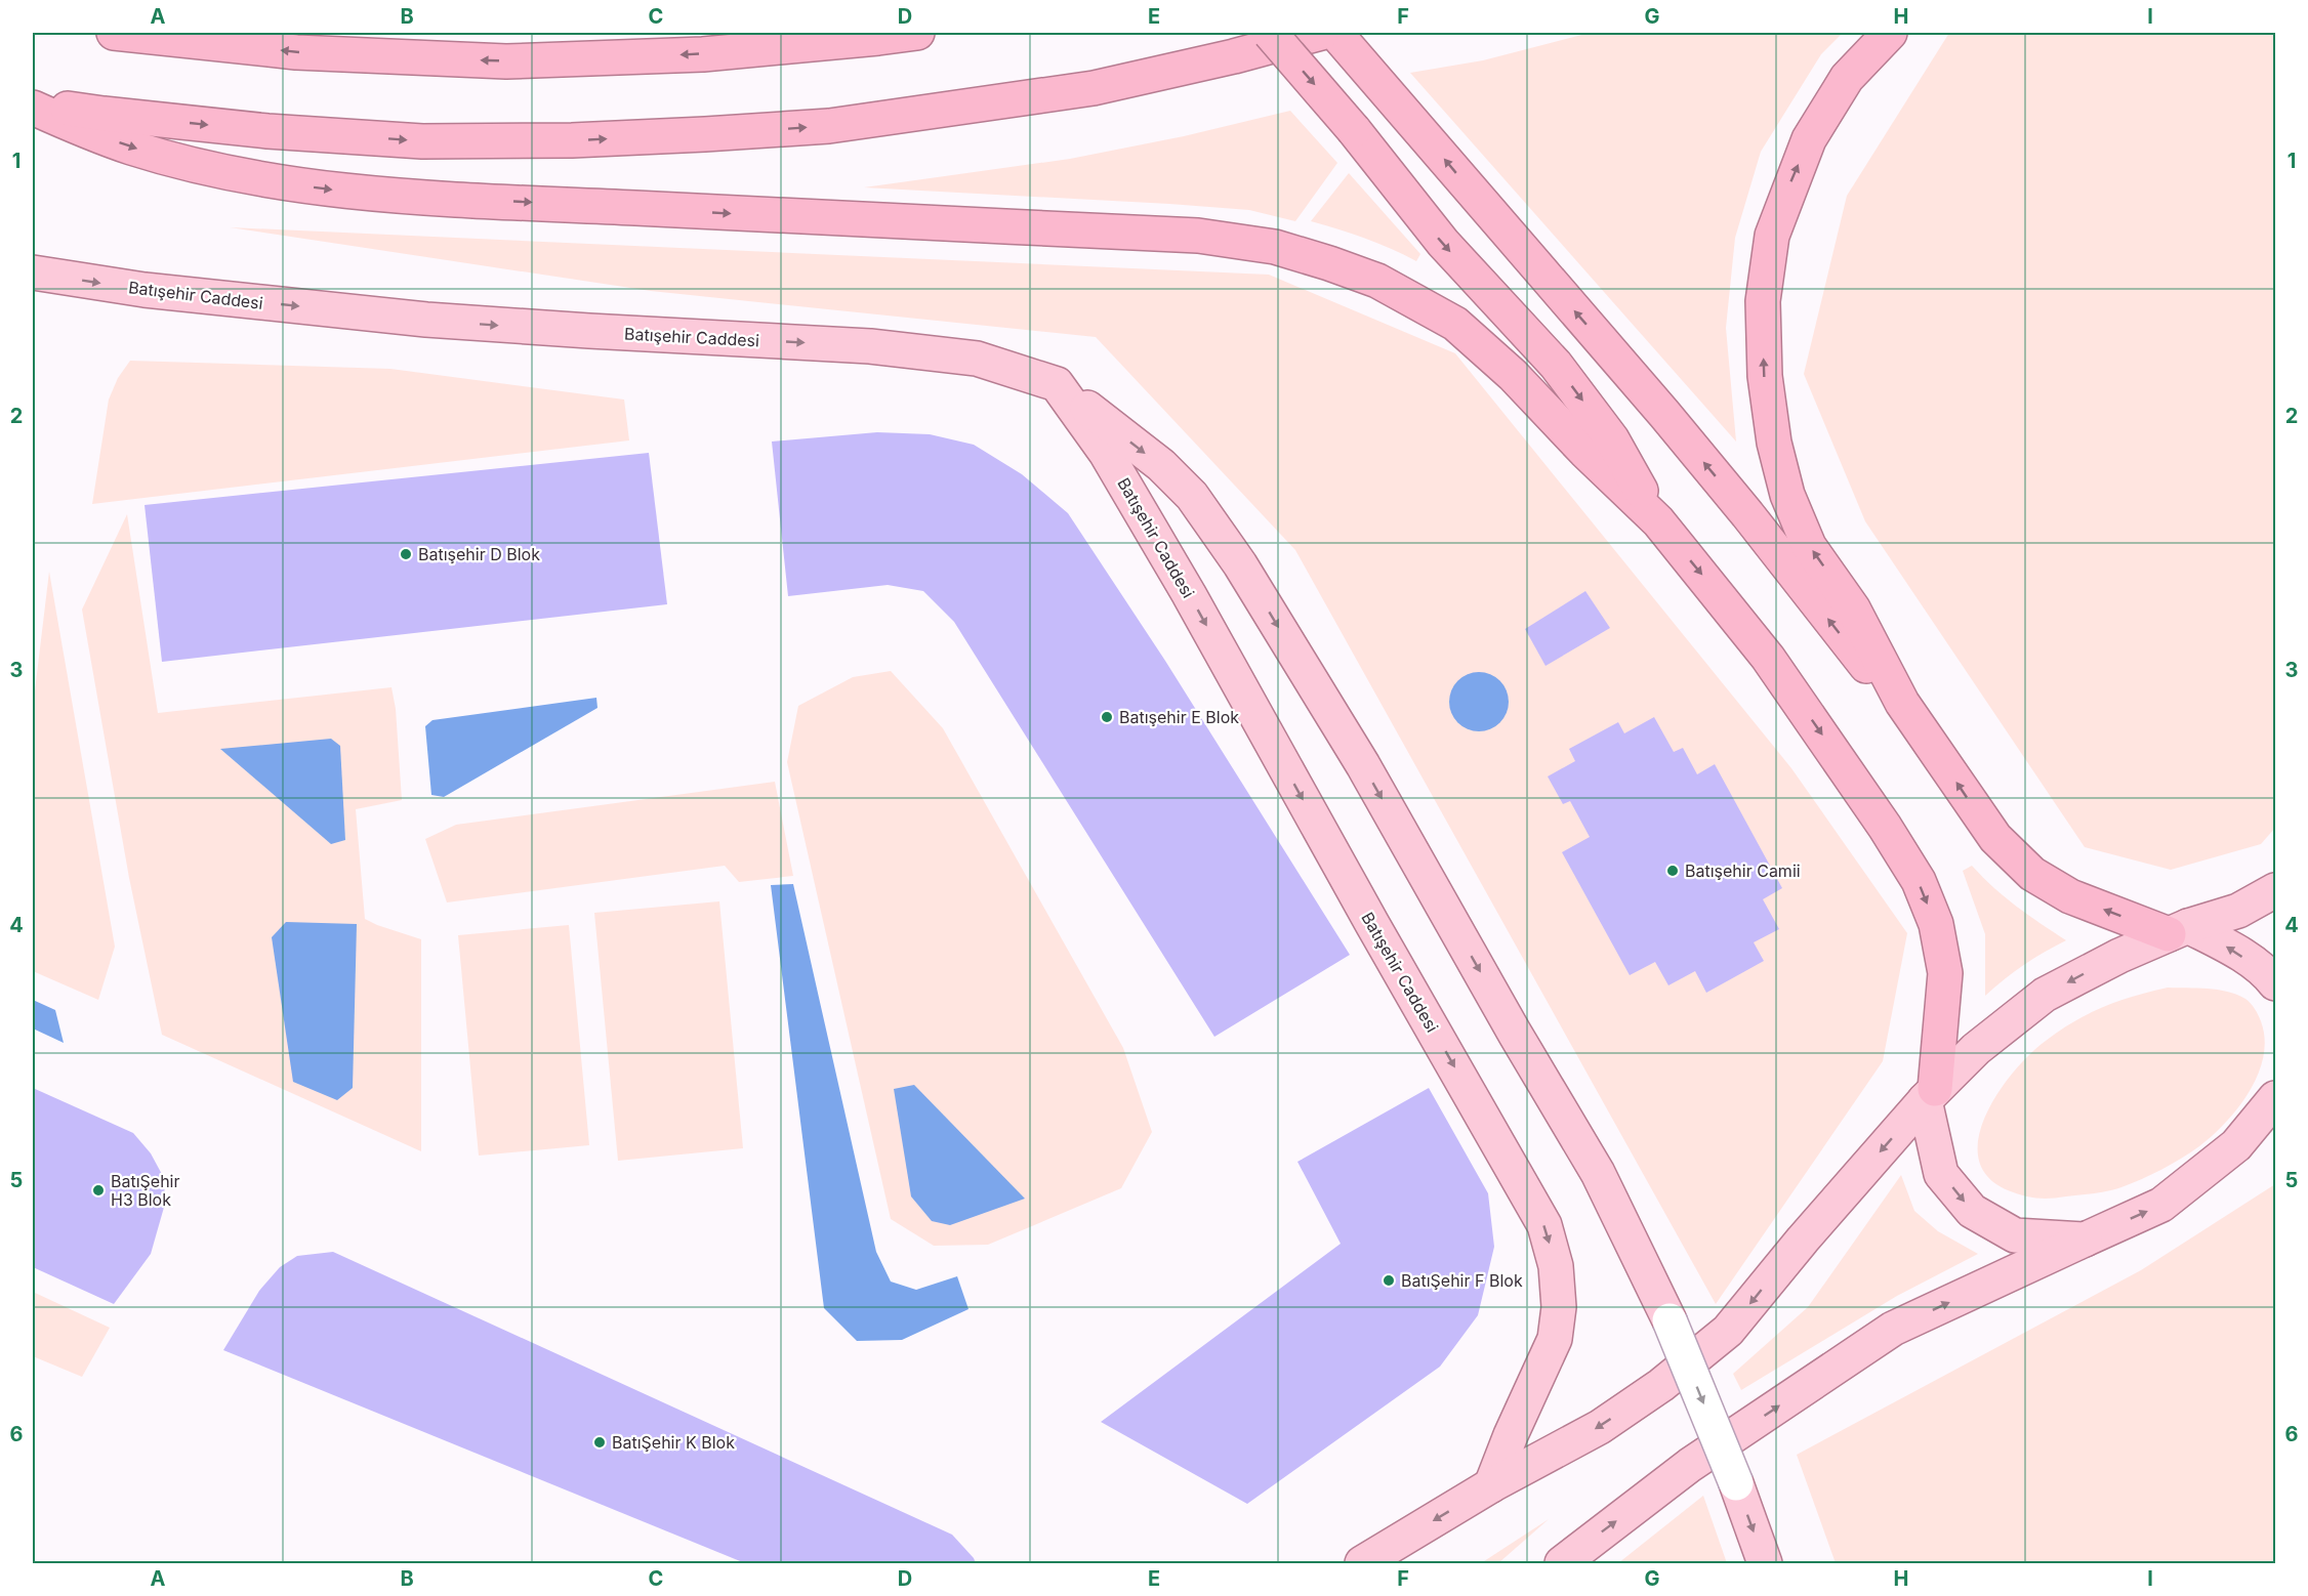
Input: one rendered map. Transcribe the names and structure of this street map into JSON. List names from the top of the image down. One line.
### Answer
{"streets":{"main road":["Batışehir Caddesi"]},"places":["Batışehir D Blok","Batışehir E Blok","Batışehir Camii","BatıŞehir H3 Blok","BatıŞehir F Blok","BatıŞehir K Blok"],"grid":{"columns":["A","B","C","D","E","F","G","H","I"],"rows":["1","2","3","4","5","6"]}}
